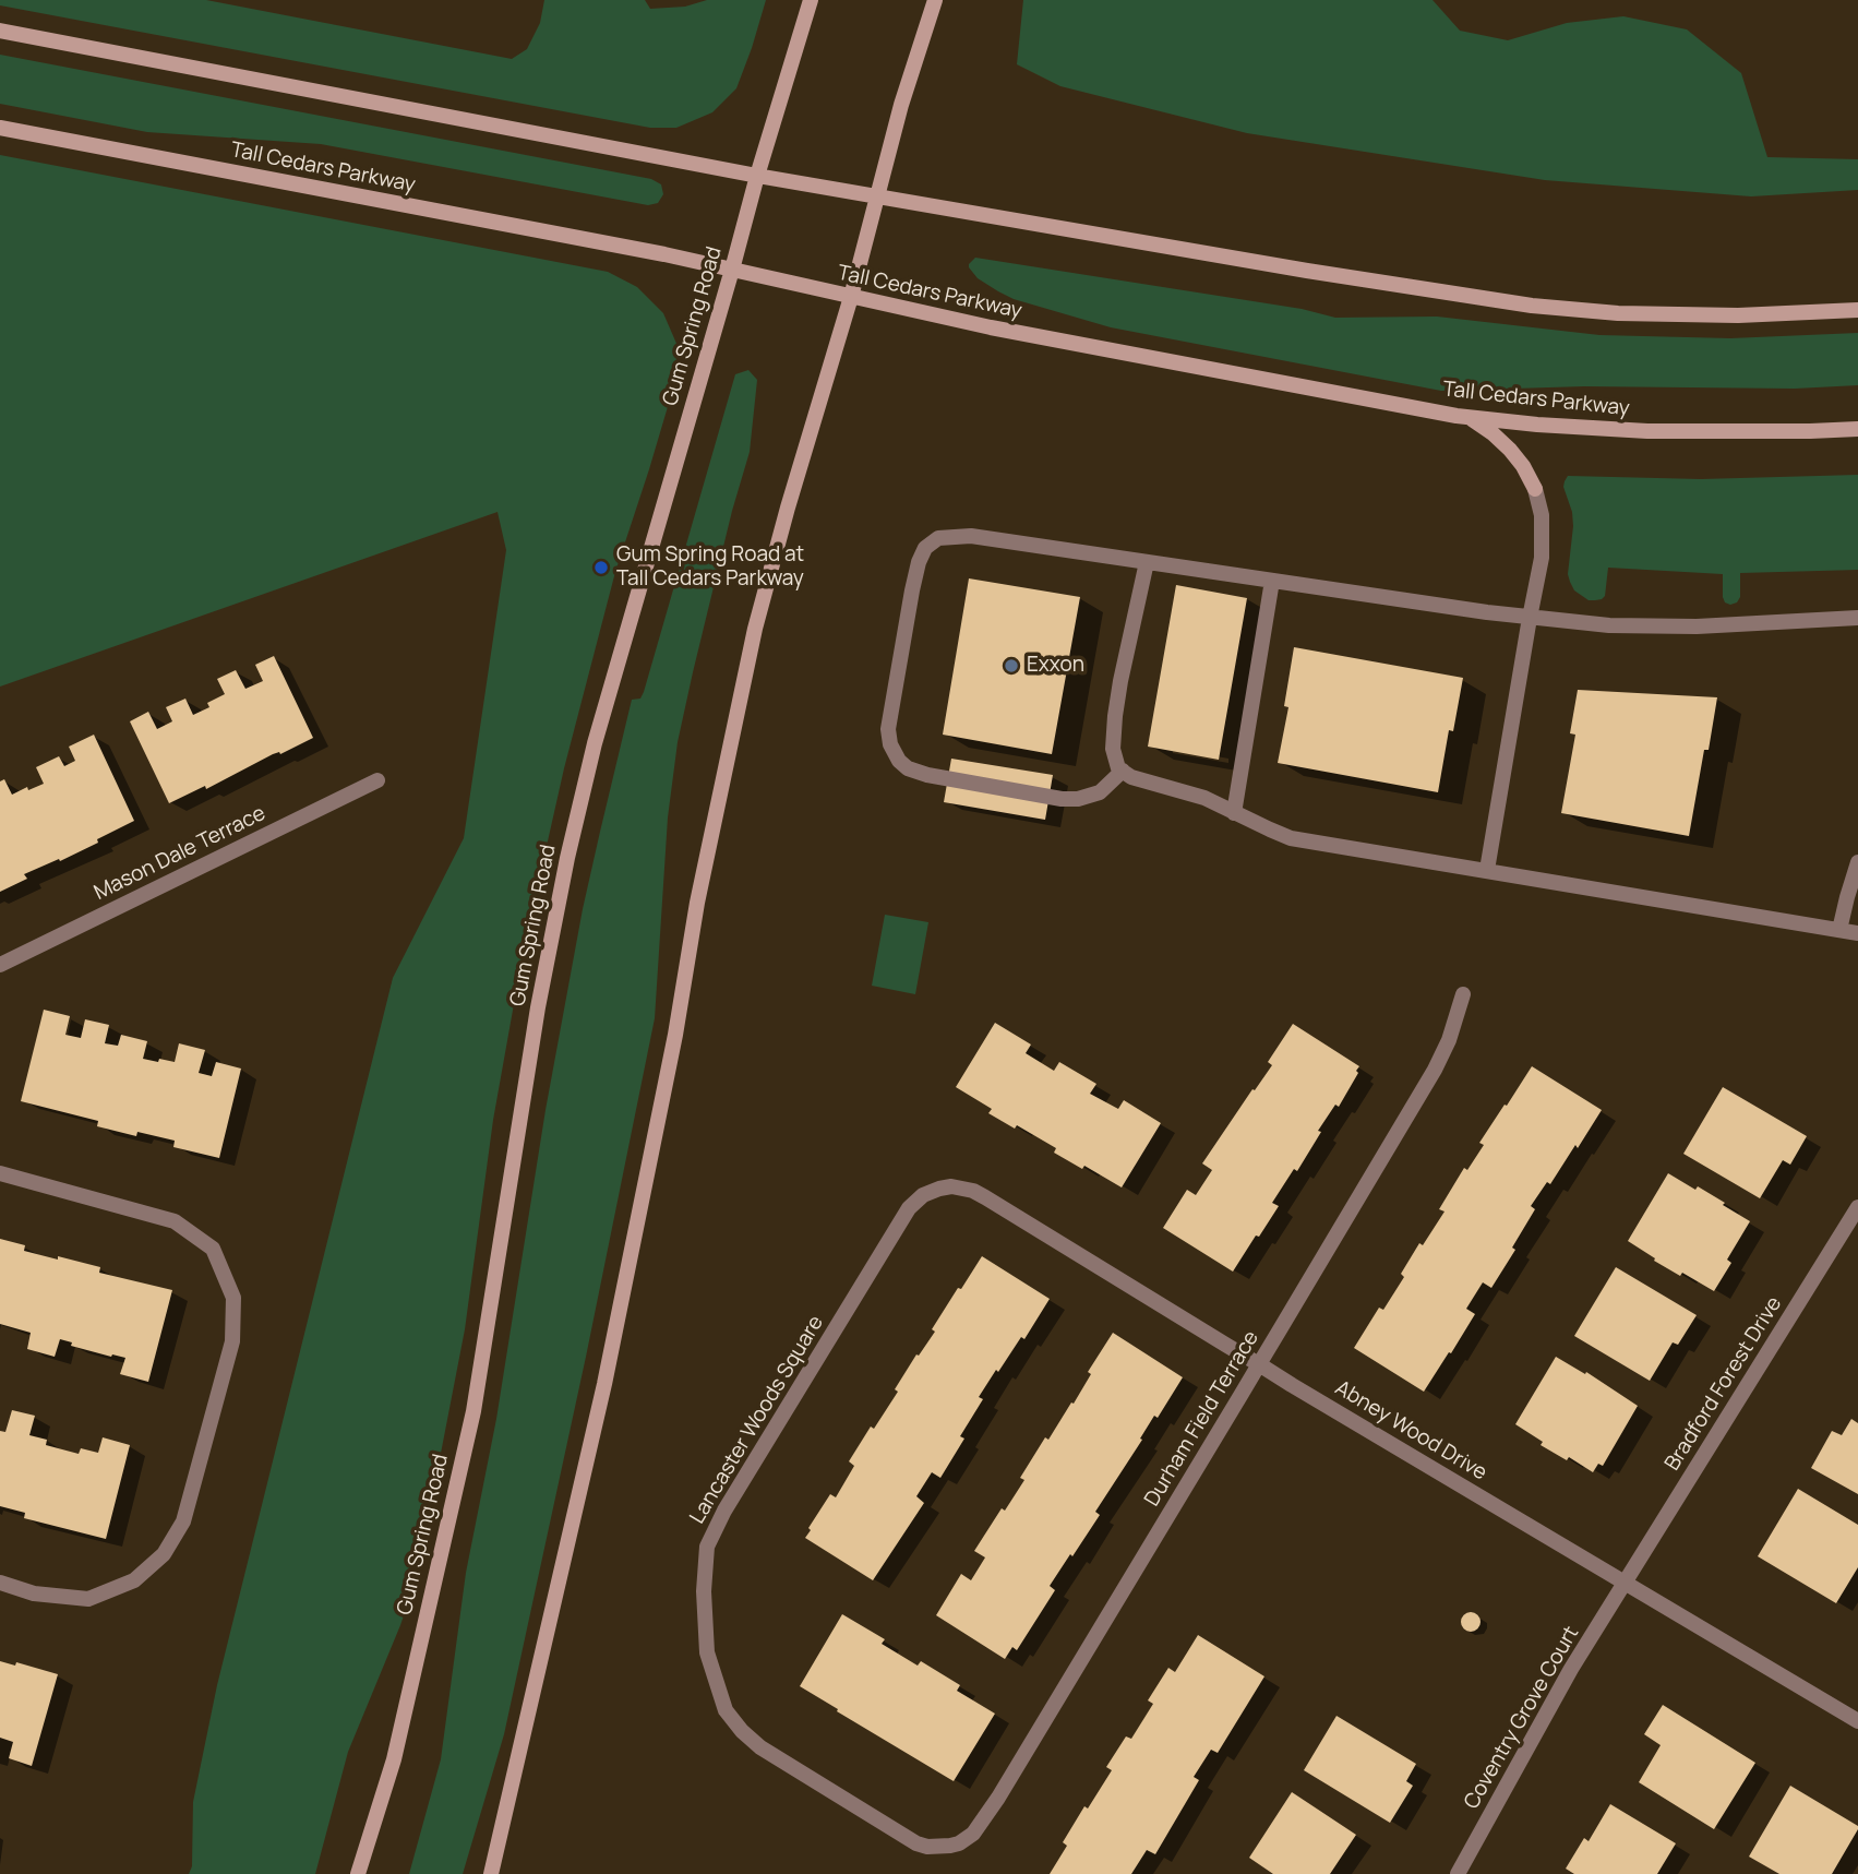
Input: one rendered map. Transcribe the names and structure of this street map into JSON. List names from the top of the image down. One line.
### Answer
{"streets":{"main road":["Tall Cedars Parkway","Gum Spring Road"],"street":["Mason Dale Terrace","Bradford Forest Drive","Durham Field Terrace","Lancaster Woods Square","Abney Wood Drive","Coventry Grove Court"]},"crossings":[["Tall Cedars Parkway","Gum Spring Road"],["Bradford Forest Drive","Abney Wood Drive"],["Bradford Forest Drive","Coventry Grove Court"],["Durham Field Terrace","Lancaster Woods Square"],["Durham Field Terrace","Abney Wood Drive"],["Lancaster Woods Square","Abney Wood Drive"],["Abney Wood Drive","Coventry Grove Court"]],"places":["Gum Spring Road at Tall Cedars Parkway","Exxon"]}
